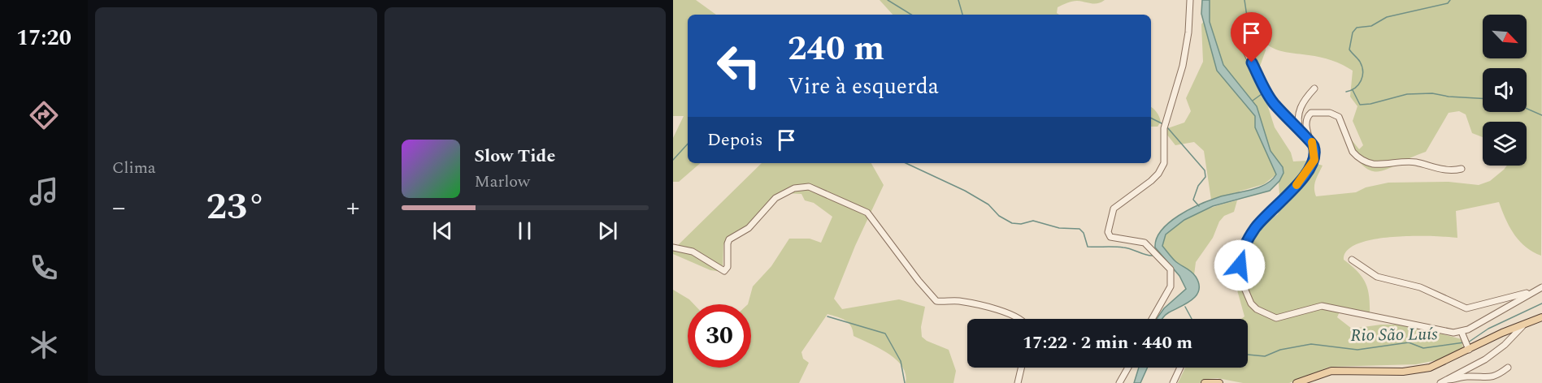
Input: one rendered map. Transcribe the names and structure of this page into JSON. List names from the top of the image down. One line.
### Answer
{"water":["Rio São Luís"],"north":"bottom right","page":{"tabs":"17:20","tile":"Clima","turn":["240 m","Vire à esquerda"],"then":"Depois","song":["Slow Tide","Marlow"],"heat":["−","23°","+"],"limit":"30","trip":"17:22 · 2 min · 440 m"}}
